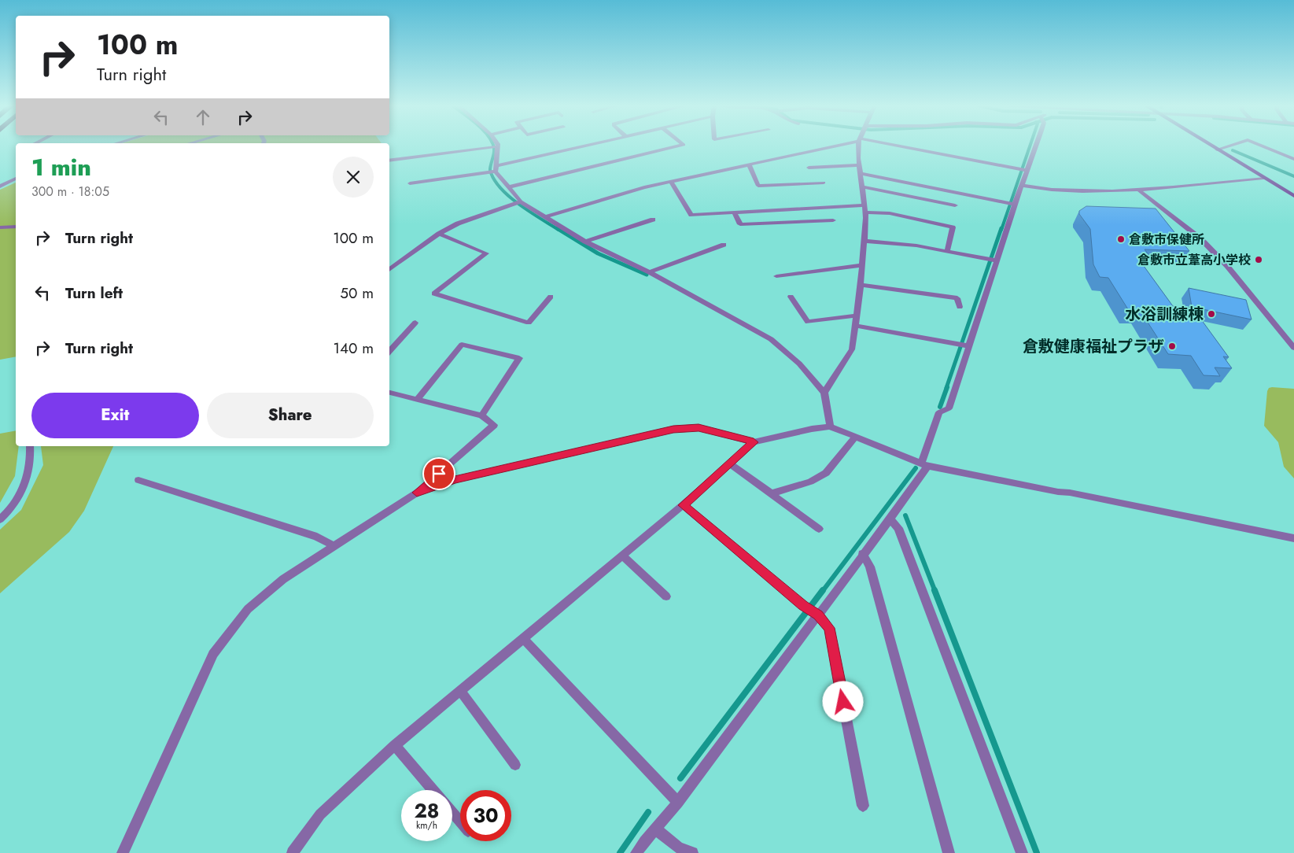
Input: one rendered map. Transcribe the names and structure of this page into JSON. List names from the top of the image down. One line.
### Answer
{"places":["倉敷市保健所","倉敷市立葦高小学校","水浴訓練棟","倉敷健康福祉プラザ"],"page":{"turn":["100 m","Turn right"],"heading":["1 min","300 m · 18:05"],"list":[{"name":"Turn right","value":"100 m"},{"name":"Turn left","value":"50 m"},{"name":"Turn right","value":"140 m"}],"buttons":["Exit","Share"],"speed":"28 km/h","limit":"30"}}
